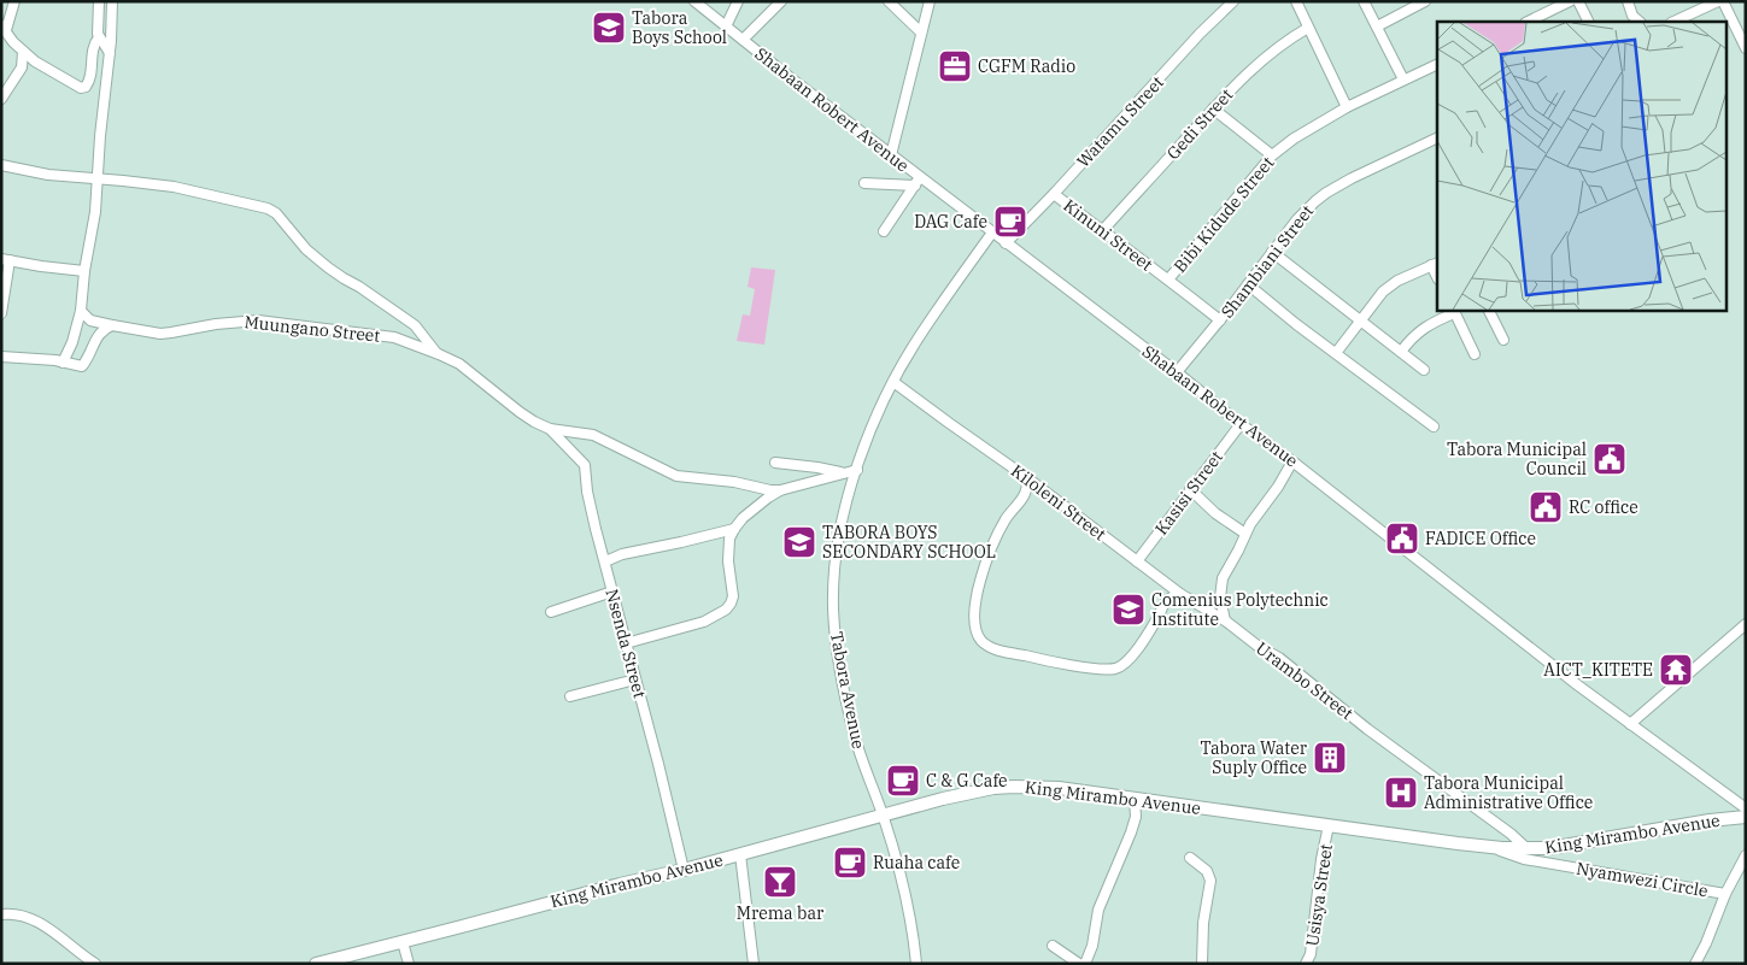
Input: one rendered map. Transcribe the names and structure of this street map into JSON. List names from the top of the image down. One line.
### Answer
{"streets":{"main road":["King Mirambo Avenue"],"street":["Shabaan Robert Avenue","Watamu Street","Gedi Street","Bibi Kidude Street","Kinuni Street","Shambiani Street","Muungano Street","Kasisi Street","Kiloleni Street","Nsenda Street","Urambo Street","Tabora Avenue","Nyamwezi Circle","Usisya Street"]},"crossings":[["Shabaan Robert Avenue","Watamu Street"],["Shabaan Robert Avenue","Shambiani Street"],["Shabaan Robert Avenue","Kasisi Street"],["Shabaan Robert Avenue","Tabora Avenue"],["Watamu Street","Kinuni Street"],["Gedi Street","Kinuni Street"],["Bibi Kidude Street","Kinuni Street"],["Kinuni Street","Shambiani Street"],["Muungano Street","Nsenda Street"],["Muungano Street","Tabora Avenue"],["Kasisi Street","Kiloleni Street"],["Kiloleni Street","Urambo Street"],["Kiloleni Street","Tabora Avenue"],["Nsenda Street","King Mirambo Avenue"],["Urambo Street","King Mirambo Avenue"],["Tabora Avenue","King Mirambo Avenue"],["King Mirambo Avenue","Nyamwezi Circle"],["King Mirambo Avenue","Usisya Street"]],"places":{"school or university":["Tabora Boys School","TABORA BOYS SECONDARY SCHOOL","Comenius Polytechnic Institute"],"office":["CGFM Radio"],"cafe":["DAG Cafe","C & G Cafe","Ruaha cafe"],"public building":["Tabora Municipal Council","RC office","FADICE Office"],"temple":["AICT_KITETE"],"building":["Tabora Water Suply Office"],"hospital":["Tabora Municipal Administrative Office"],"bar":["Mrema bar"]}}
